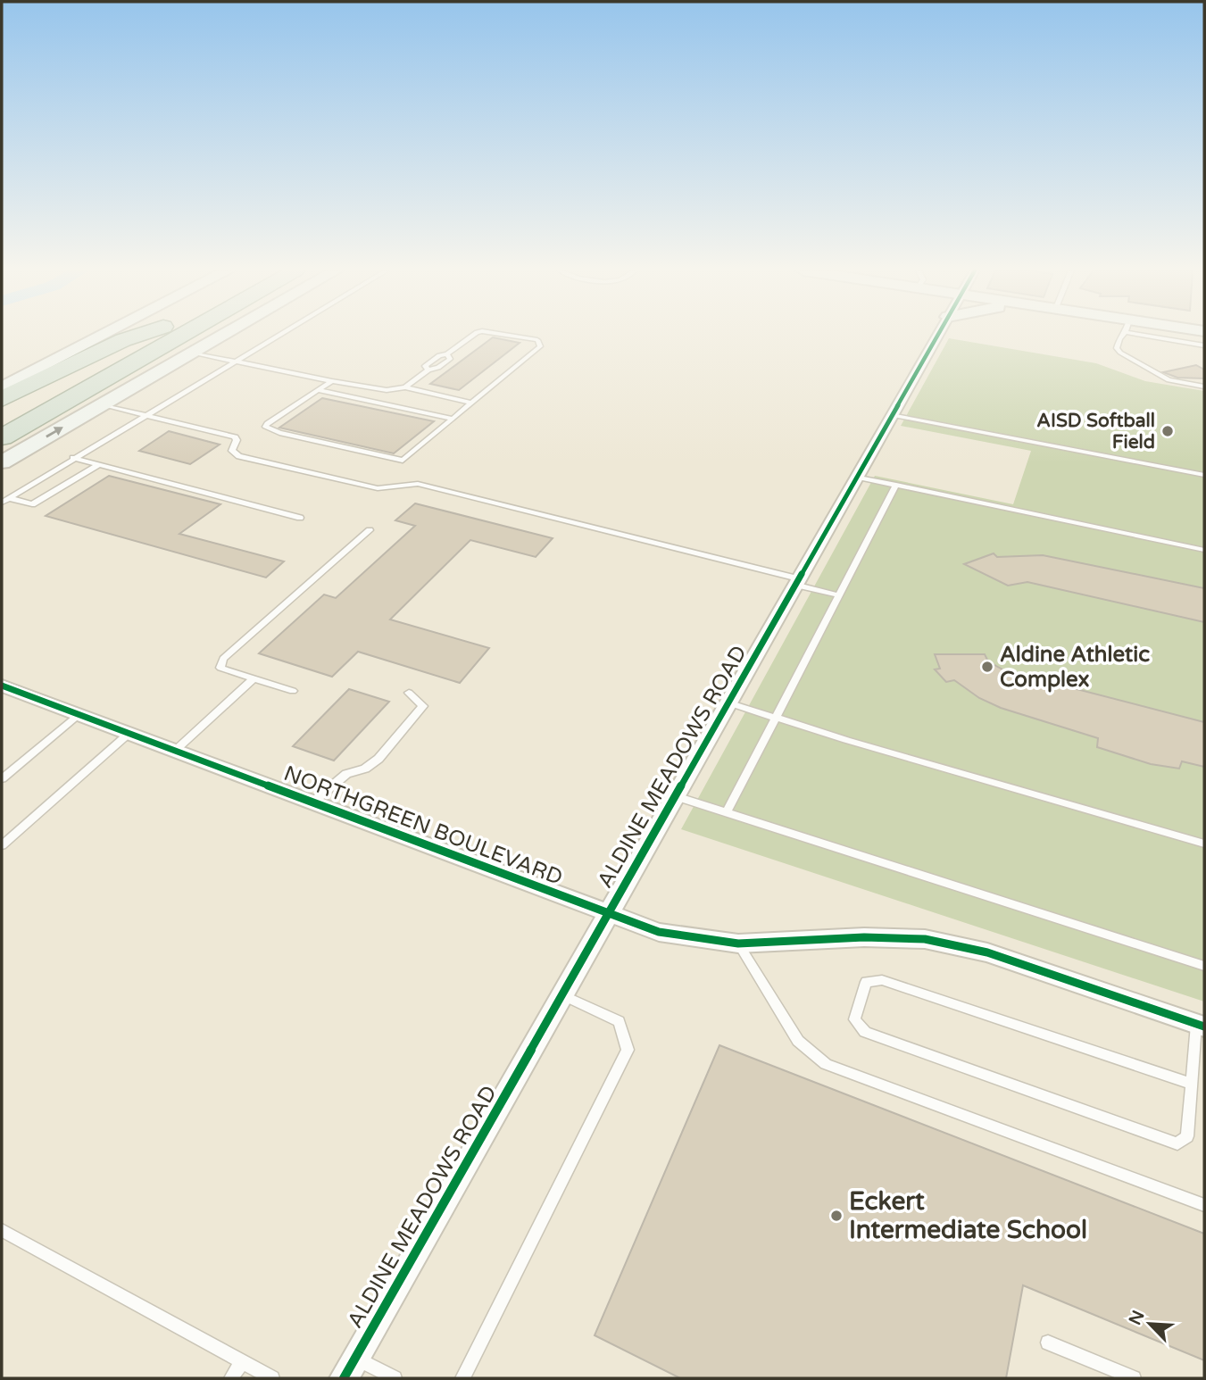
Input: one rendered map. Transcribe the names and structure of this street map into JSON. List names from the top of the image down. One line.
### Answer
{"streets":{"street":["ALDINE MEADOWS ROAD","NORTHGREEN BOULEVARD"]},"crossings":[["ALDINE MEADOWS ROAD","NORTHGREEN BOULEVARD"]],"places":["AISD Softball Field","Aldine Athletic Complex","Eckert Intermediate School"],"north":"top left"}
